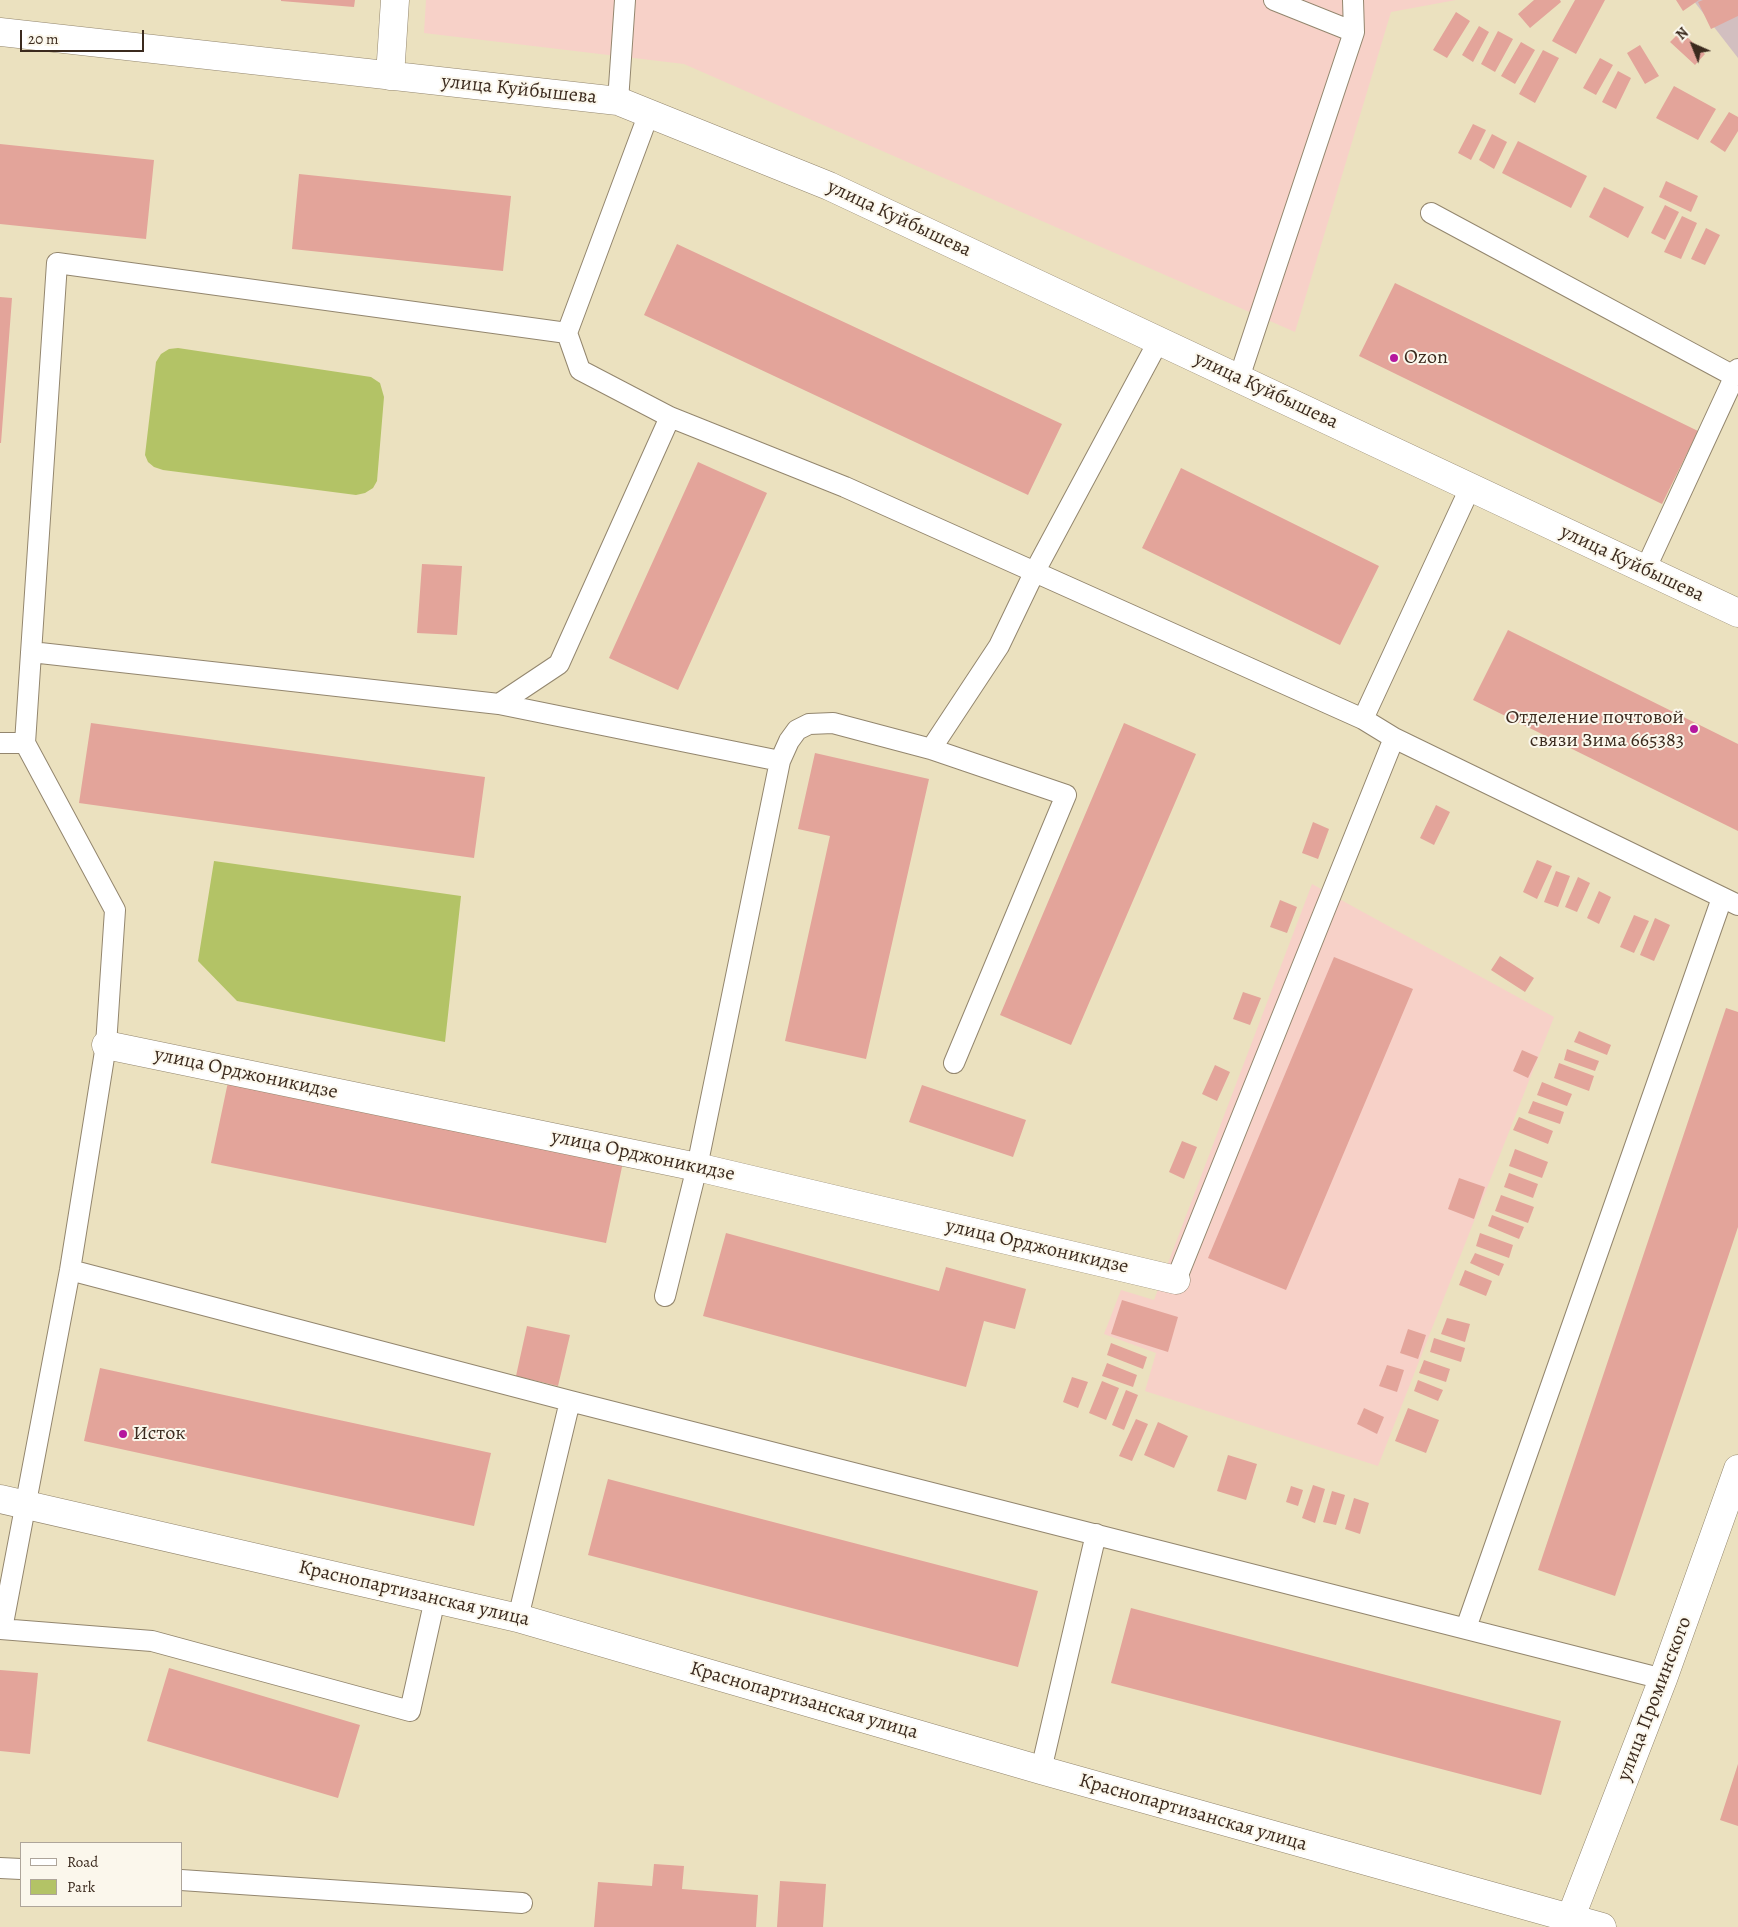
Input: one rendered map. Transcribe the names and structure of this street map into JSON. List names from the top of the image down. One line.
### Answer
{"streets":{"street":["улица Куйбышева","улица Орджоникидзе","Краснопартизанская улица","улица Проминского"]},"crossings":[["Краснопартизанская улица","улица Проминского"]],"places":["Ozon","Отделение почтовой связи Зима 665383","Исток"],"legend":["Road","Park"],"scale_bar":"20 m","north":"top left"}
